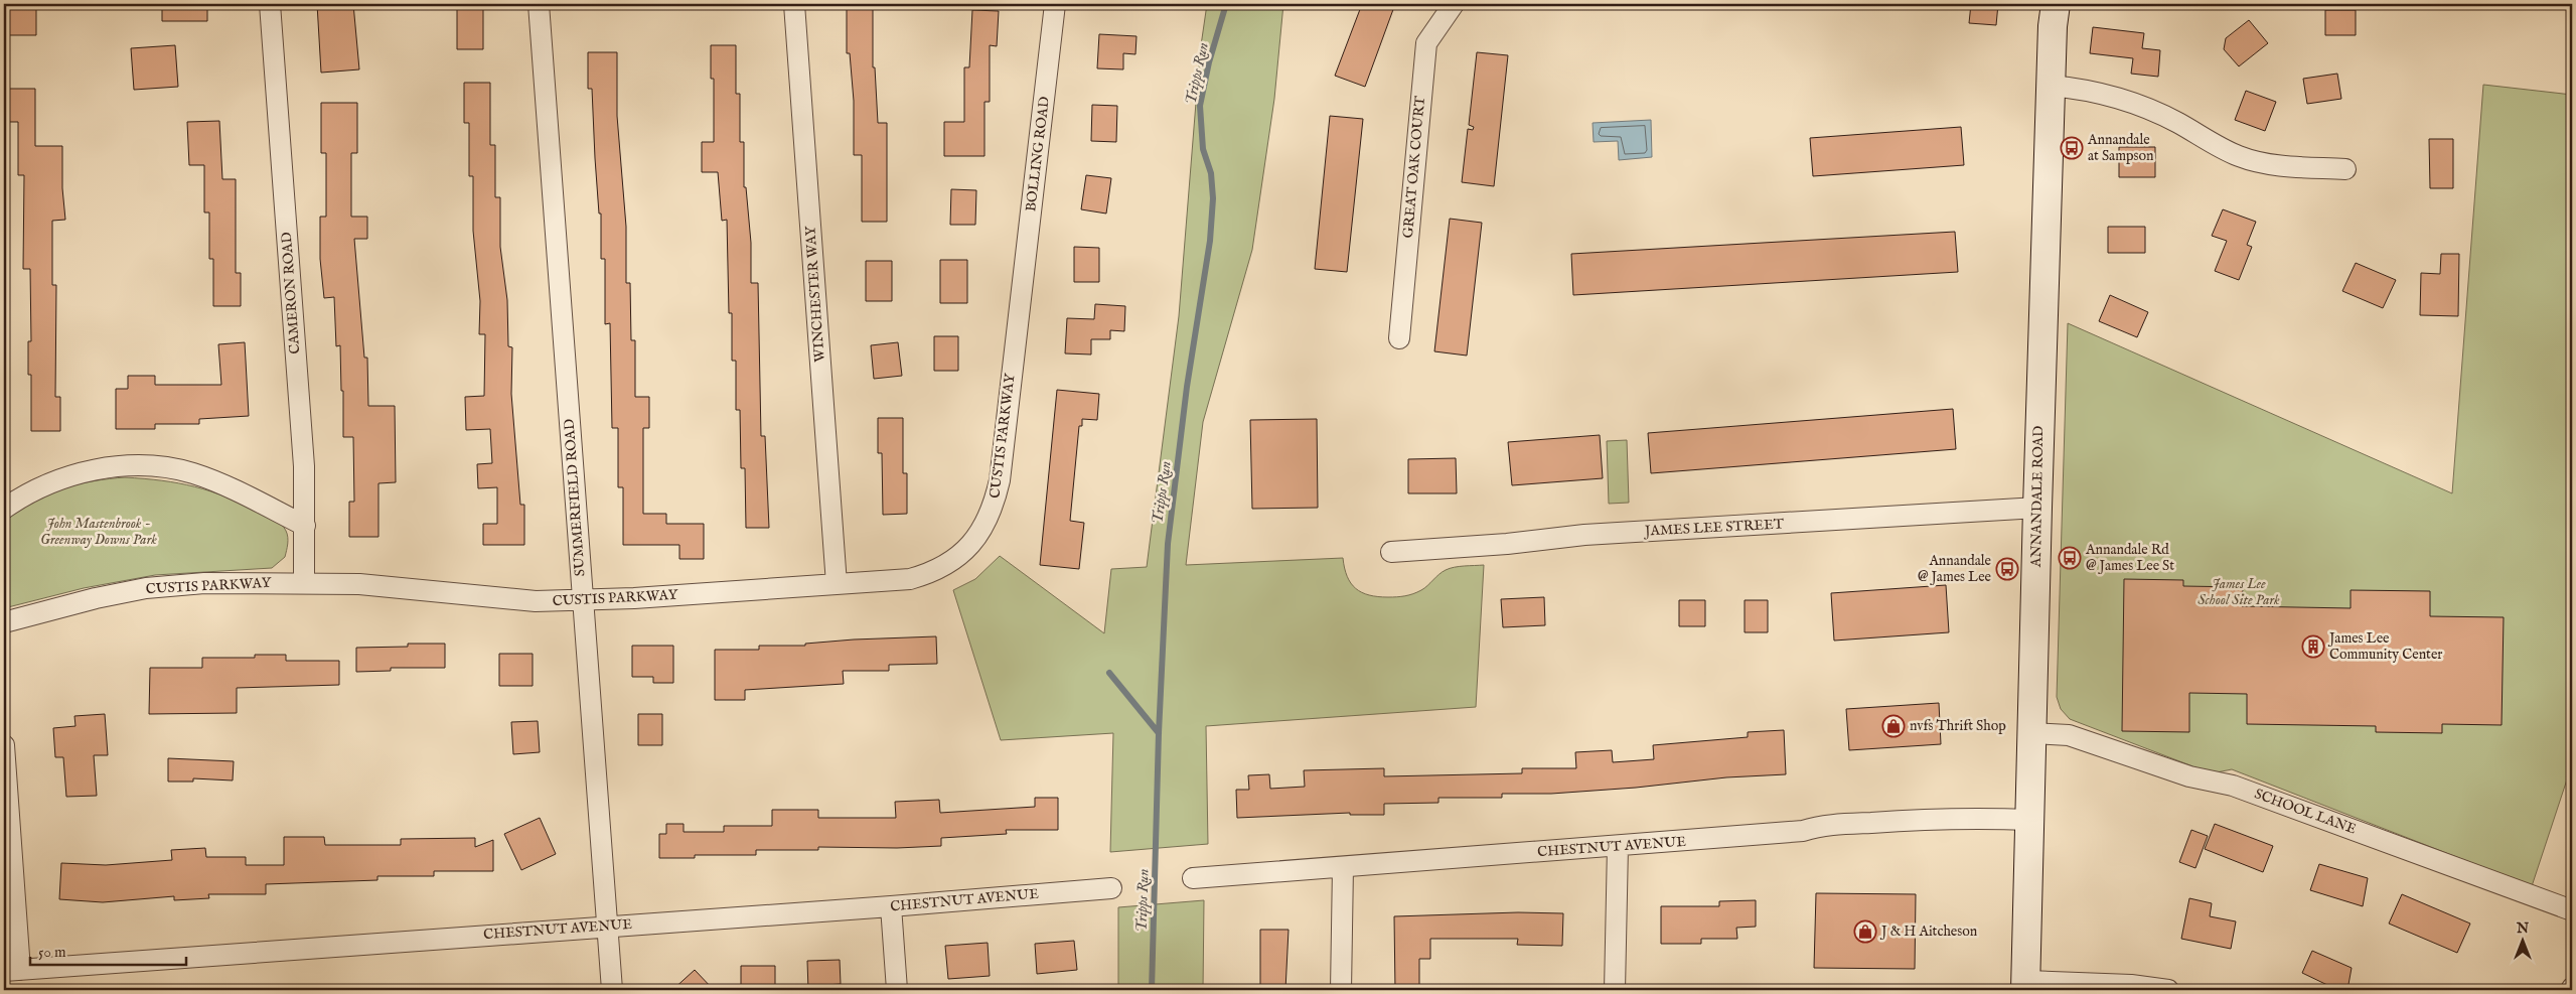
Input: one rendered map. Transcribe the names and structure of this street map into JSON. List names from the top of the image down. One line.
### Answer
{"streets":{"main road":["ANNANDALE ROAD"],"street":["BOLLING ROAD","GREAT OAK COURT","CAMERON ROAD","WINCHESTER WAY","CUSTIS PARKWAY","SUMMERFIELD ROAD","JAMES LEE STREET","SCHOOL LANE","CHESTNUT AVENUE"]},"crossings":[["BOLLING ROAD","CUSTIS PARKWAY"],["CAMERON ROAD","CUSTIS PARKWAY"],["WINCHESTER WAY","CUSTIS PARKWAY"],["CUSTIS PARKWAY","SUMMERFIELD ROAD"],["ANNANDALE ROAD","JAMES LEE STREET"],["ANNANDALE ROAD","SCHOOL LANE"],["ANNANDALE ROAD","CHESTNUT AVENUE"],["SUMMERFIELD ROAD","CHESTNUT AVENUE"]],"water":["Tripps Run"],"parks":["John Mastenbrook - Greenway Downs Park","James Lee School Site Park"],"places":{"bus stop":["Annandale at Sampson","Annandale Rd @ James Lee St","Annandale @ James Lee"],"building":["James Lee Community Center"],"shop":["nvfs Thrift Shop","J & H Aitcheson"]},"scale_bar":"50 m","north":"top"}
